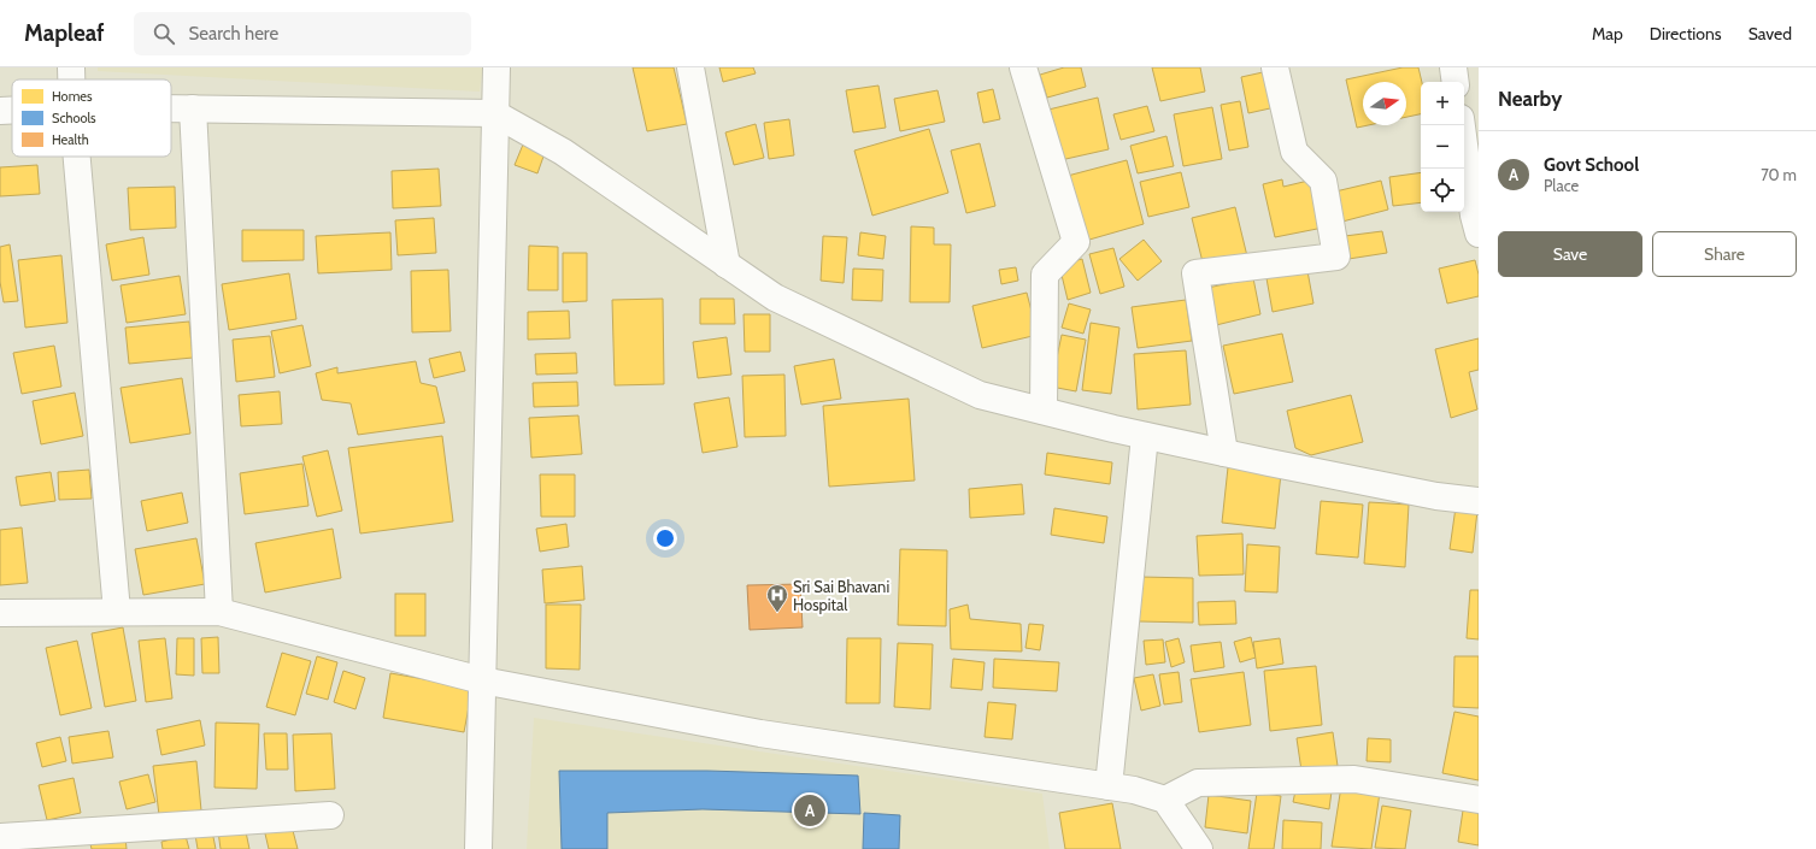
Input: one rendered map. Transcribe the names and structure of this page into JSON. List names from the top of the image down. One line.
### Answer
{"places":{"hospital":["Sri Sai Bhavani Hospital"]},"legend":["Homes","Schools","Health"],"north":"right","page":{"header":"Mapleaf","search":"Search here","nav":["Map","Directions","Saved"],"heading":"Nearby","map_buttons":["+","−"],"list":[{"mark":"A","name":"Govt School","note":"Place","value":"70 m"}],"buttons":["Save","Share"],"pins":"A"}}
